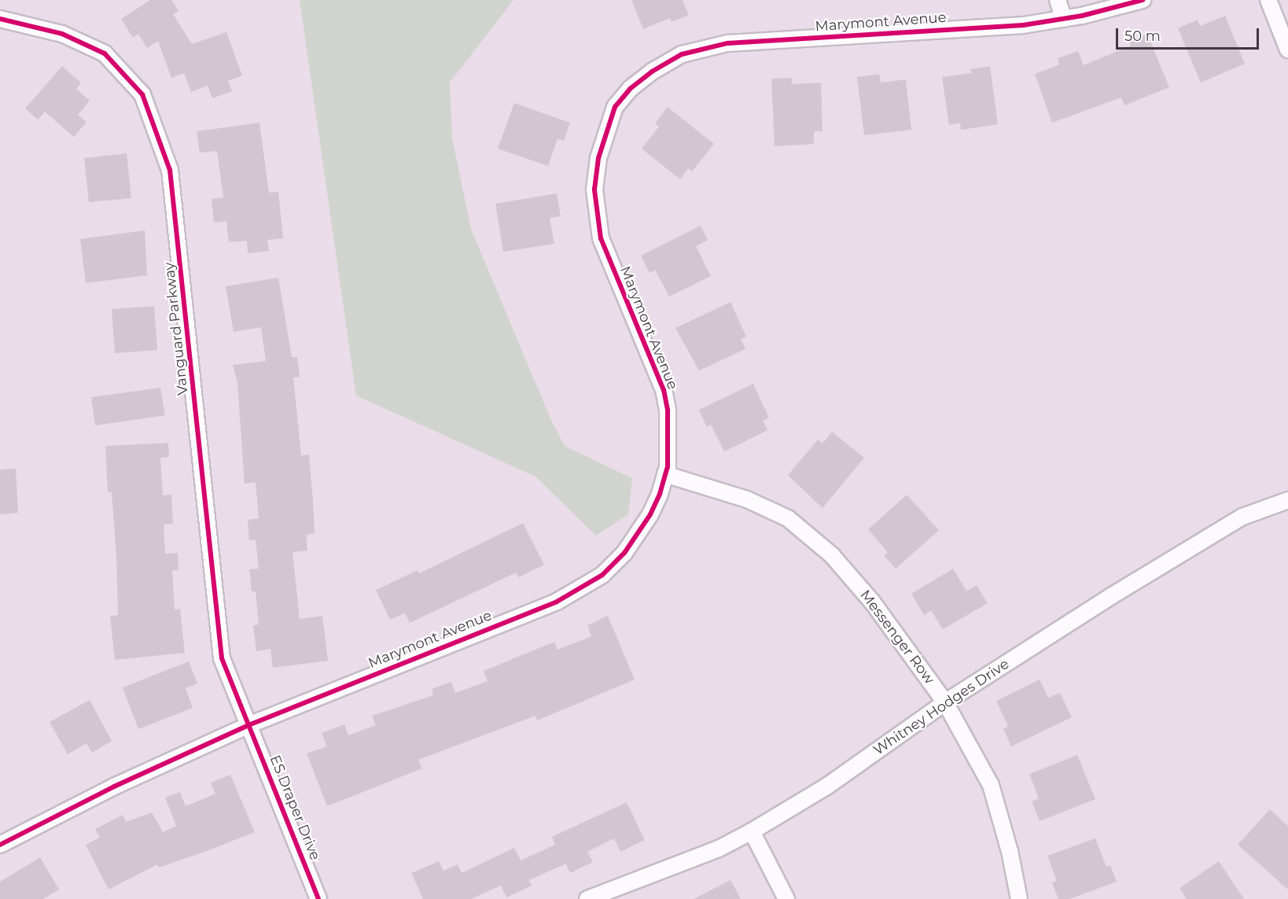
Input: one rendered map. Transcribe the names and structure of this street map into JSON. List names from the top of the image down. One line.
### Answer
{"streets":{"street":["Marymont Avenue","Vanguard Parkway","Messenger Row","Whitney Hodges Drive","ES Draper Drive"]},"crossings":[["Marymont Avenue","Vanguard Parkway"],["Marymont Avenue","Messenger Row"],["Marymont Avenue","ES Draper Drive"],["Vanguard Parkway","ES Draper Drive"],["Messenger Row","Whitney Hodges Drive"]],"scale_bar":"50 m"}
